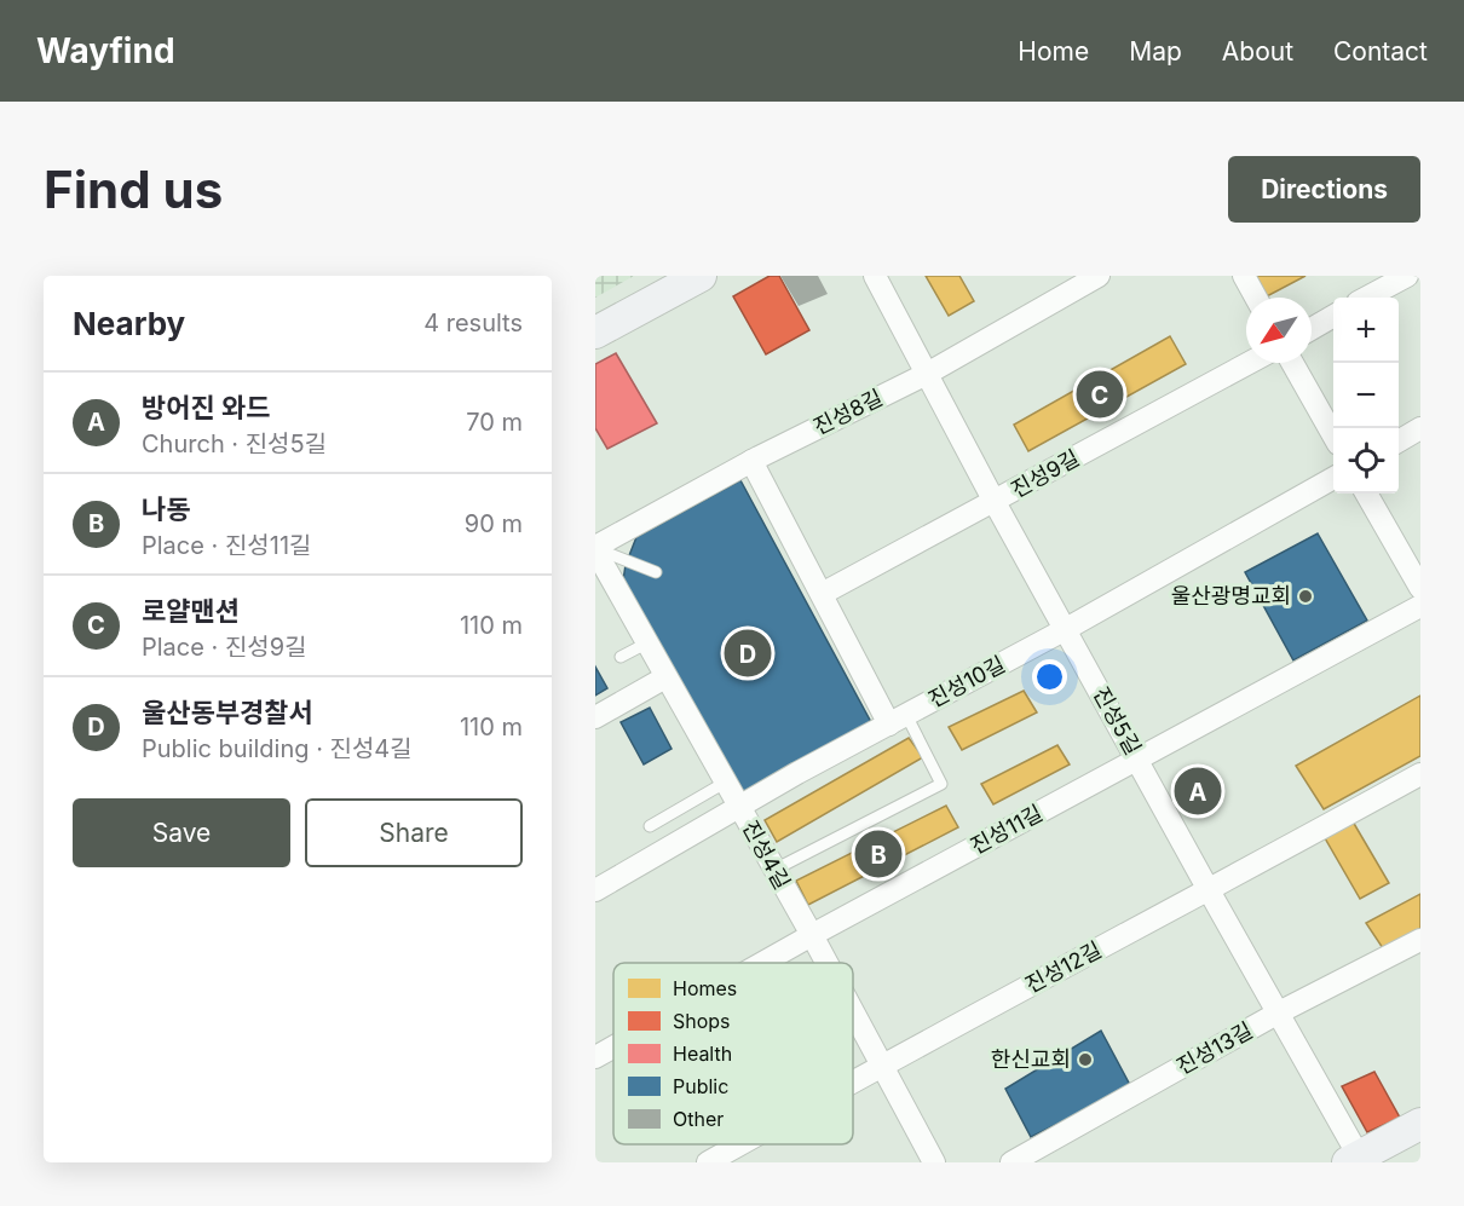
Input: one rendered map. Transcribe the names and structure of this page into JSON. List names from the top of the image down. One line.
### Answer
{"streets":{"street":["진성8길","진성9길","진성10길","진성5길","진성11길","진성4길","진성12길","진성13길"]},"crossings":[["진성8길","진성5길"],["진성8길","진성4길"],["진성9길","진성5길"],["진성10길","진성5길"],["진성10길","진성4길"],["진성5길","진성11길"],["진성5길","진성12길"],["진성5길","진성13길"],["진성11길","진성4길"],["진성4길","진성12길"]],"places":["울산광명교회","한신교회"],"legend":["Homes","Shops","Health","Public","Other"],"north":"bottom left","page":{"header":"Wayfind","nav":["Home","Map","About","Contact"],"buttons":["Directions",["Save","Share"]],"title":"Find us","heading":["Nearby","4 results"],"map_buttons":["+","−"],"pins":["C","D","A","B"],"list":[{"mark":"A","name":"방어진 와드","note":"Church · 진성5길","value":"70 m"},{"mark":"B","name":"나동","note":"Place · 진성11길","value":"90 m"},{"mark":"C","name":"로얄맨션","note":"Place · 진성9길","value":"110 m"},{"mark":"D","name":"울산동부경찰서","note":"Public building · 진성4길","value":"110 m"}]}}
